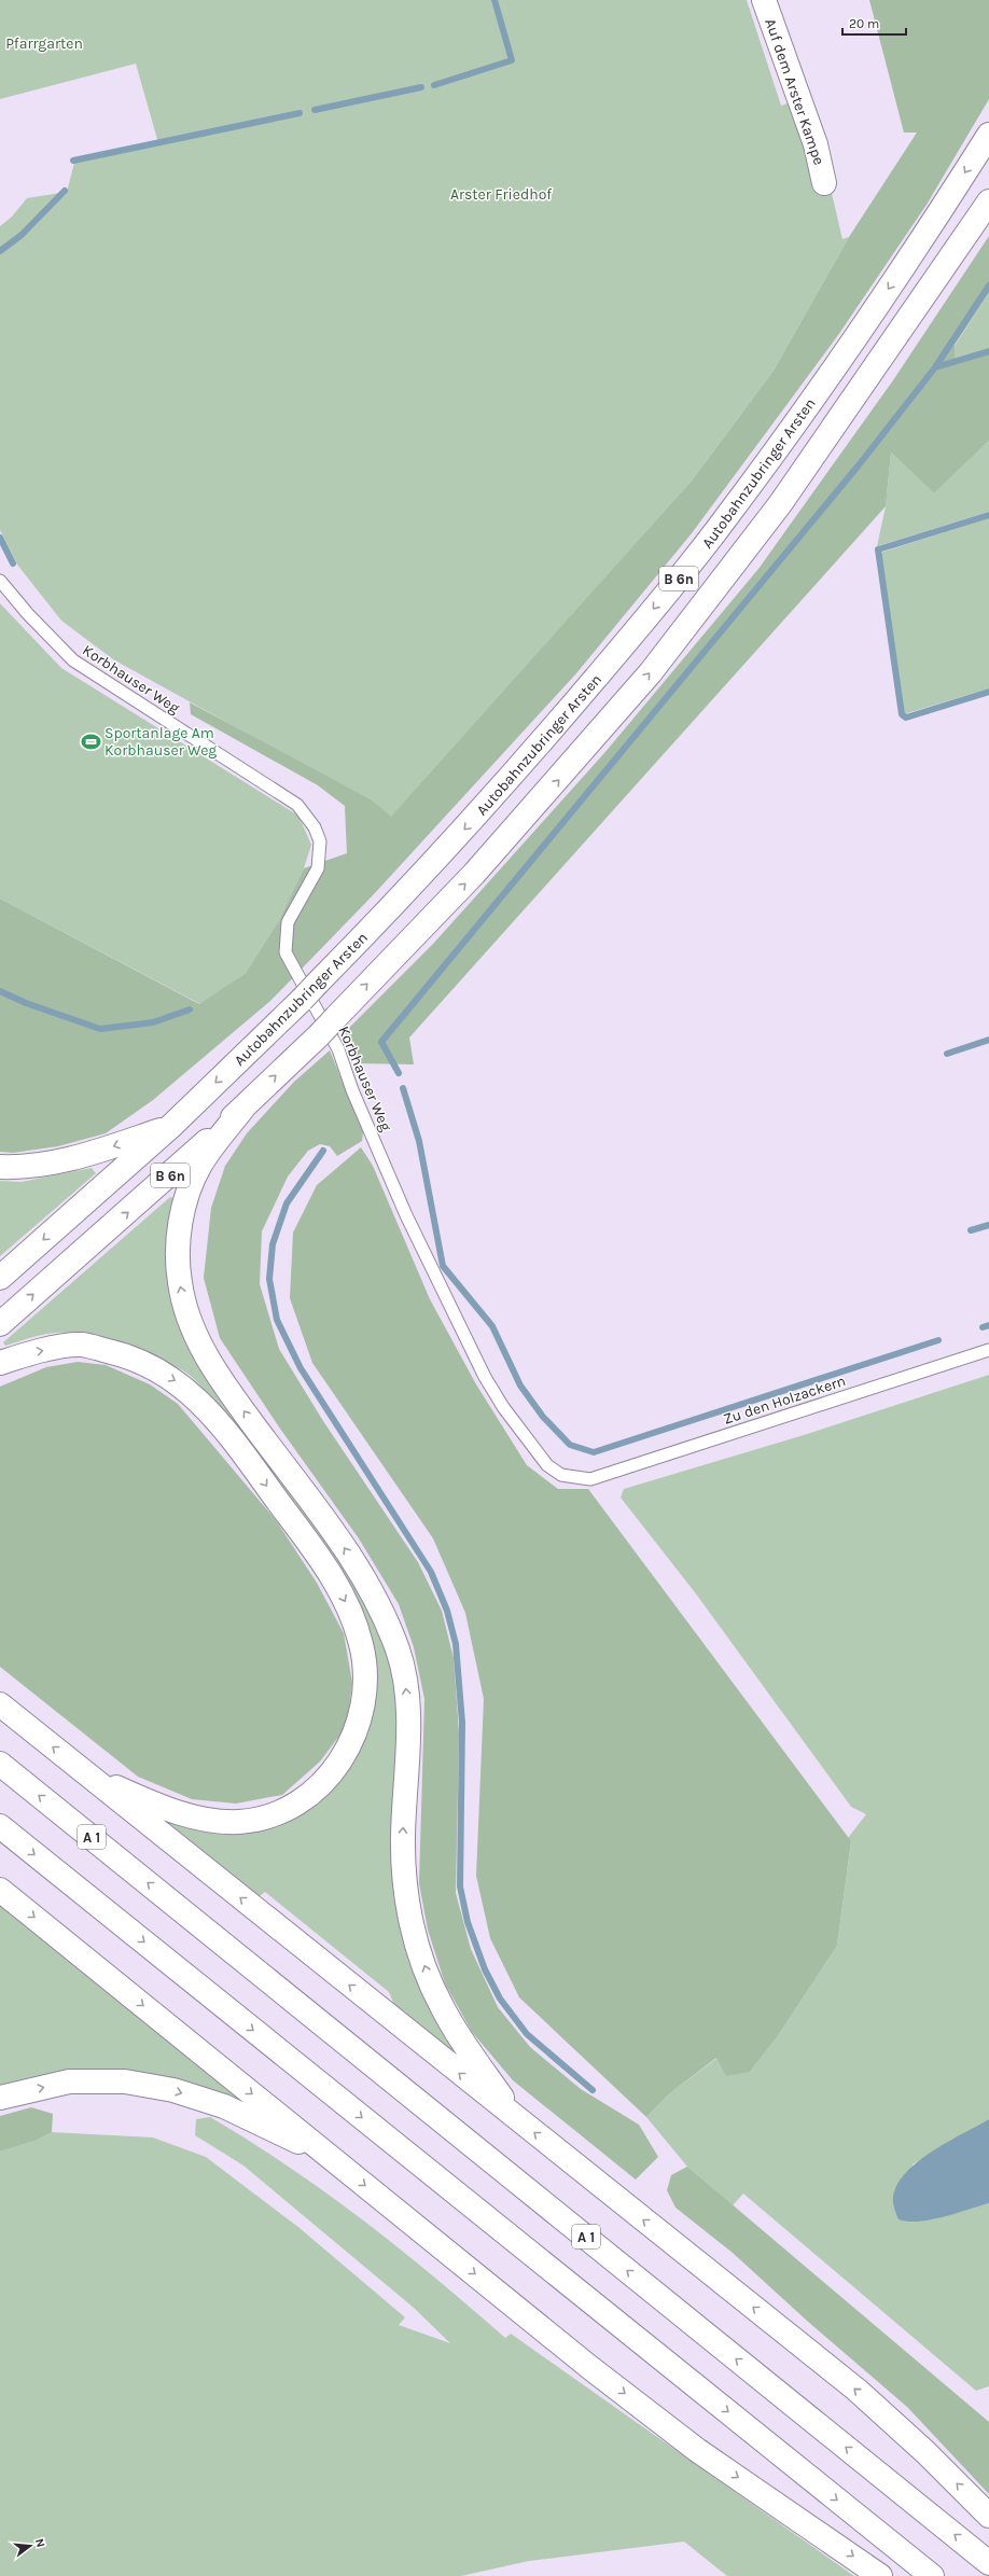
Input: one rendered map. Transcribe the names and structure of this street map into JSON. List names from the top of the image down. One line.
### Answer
{"streets":{"main road":["Auf dem Arster Kampe","Autobahnzubringer Arsten","B 6n","A 1"],"lane":["Korbhauser Weg","Zu den Holzackern"]},"crossings":[["Korbhauser Weg","Zu den Holzackern"]],"parks":["Pfarrgarten","Arster Friedhof"],"places":{"sports":["Sportanlage Am Korbhauser Weg"]},"scale_bar":"20 m","north":"right"}
